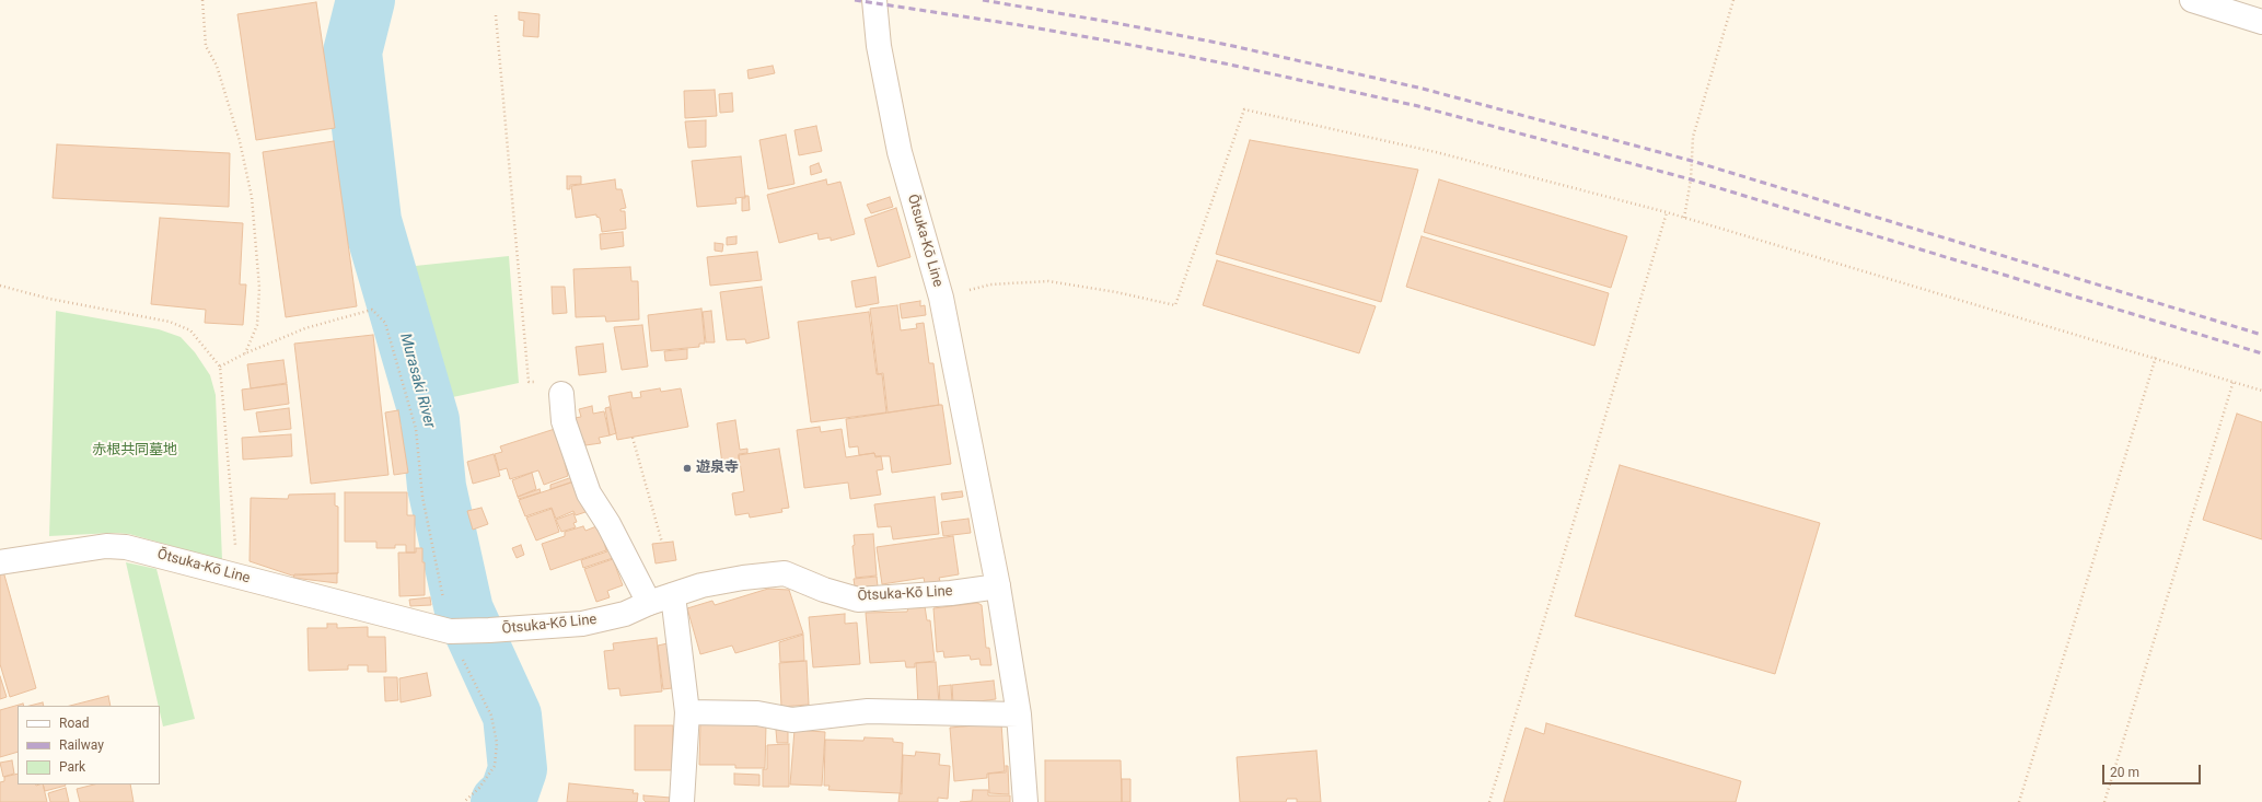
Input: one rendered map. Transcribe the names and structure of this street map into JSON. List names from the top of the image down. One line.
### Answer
{"streets":{"main road":["Ōtsuka-Kō Line"]},"water":["Murasaki River"],"parks":["赤根共同墓地"],"places":["遊泉寺"],"legend":["Road","Railway","Park"],"scale_bar":"20 m"}
